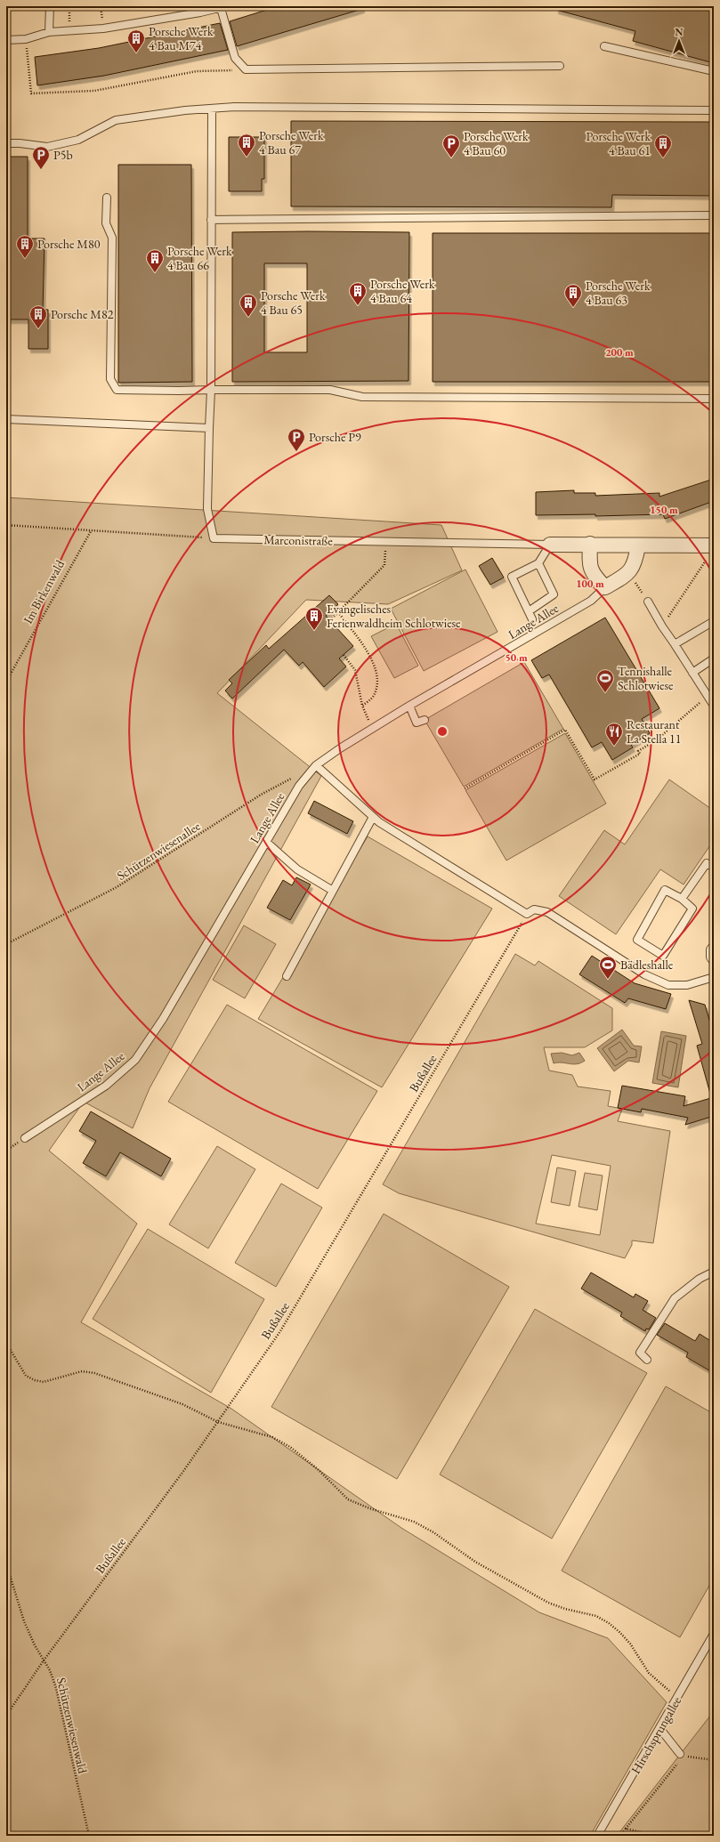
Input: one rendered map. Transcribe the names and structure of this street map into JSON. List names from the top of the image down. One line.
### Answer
{"streets":{"street":["Marconistraße"],"lane":["Lange Allee","Hirschsprungallee"],"path":["Im Birkenwald","Schützenwiesenallee","Bußallee","Schützenwiesenwald"]},"crossings":[["Bußallee","Schützenwiesenwald"]],"places":{"building":["Porsche Werk 4 Bau M74","Porsche Werk 4 Bau 67","Porsche Werk 4 Bau 61","Porsche M80","Porsche Werk 4 Bau 66","Porsche Werk 4 Bau 64","Porsche Werk 4 Bau 63","Porsche Werk 4 Bau 65","Porsche M82","Evangelisches Ferienwaldheim Schlotwiese"],"parking":["Porsche Werk 4 Bau 60","P5b","Porsche P9"],"sports":["Tennishalle Schlotwiese","Bädleshalle"],"restaurant":["Restaurant La Stella 11"]},"north":"top","rings":["200 m","150 m","100 m","50 m"]}
